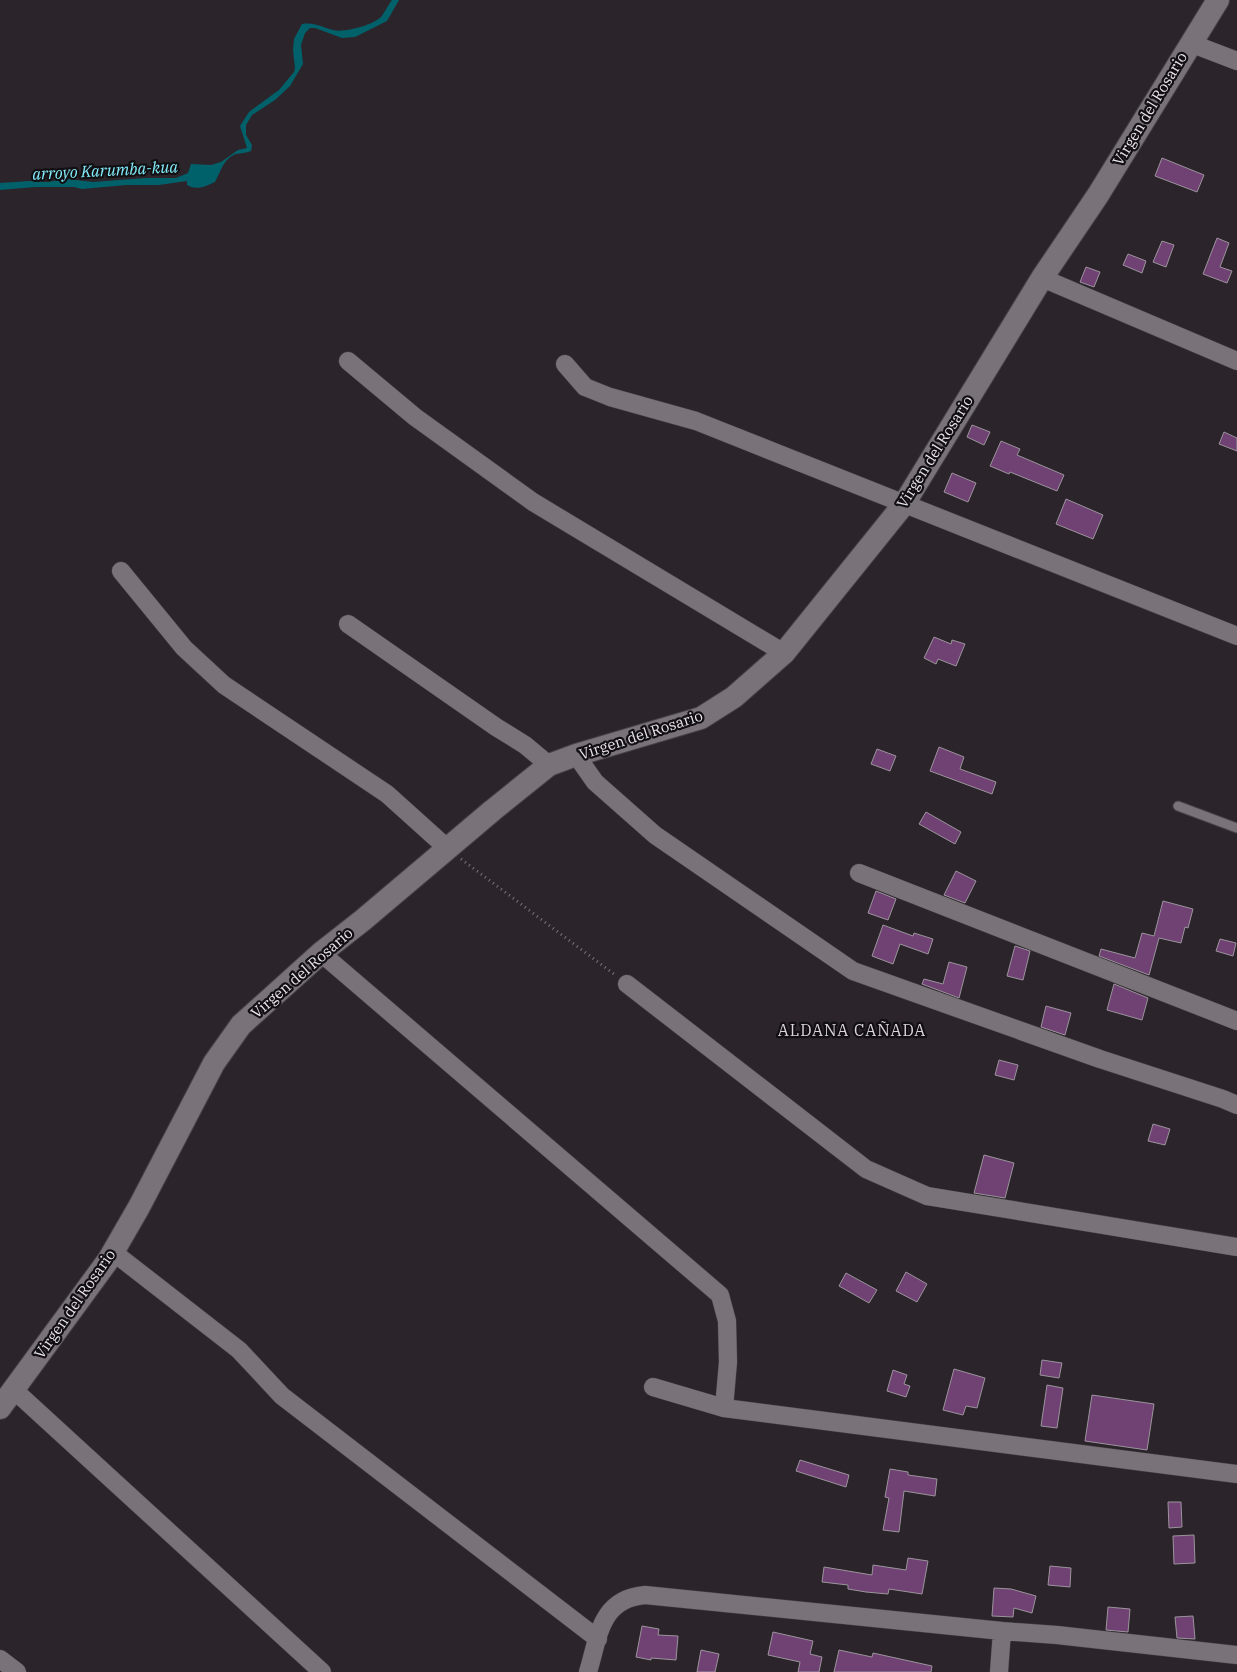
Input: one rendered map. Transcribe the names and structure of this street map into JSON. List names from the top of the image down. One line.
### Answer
{"streets":{"street":["Virgen del Rosario"]},"districts":["ALDANA CAÑADA"],"water":["arroyo Karumba-kua"]}
